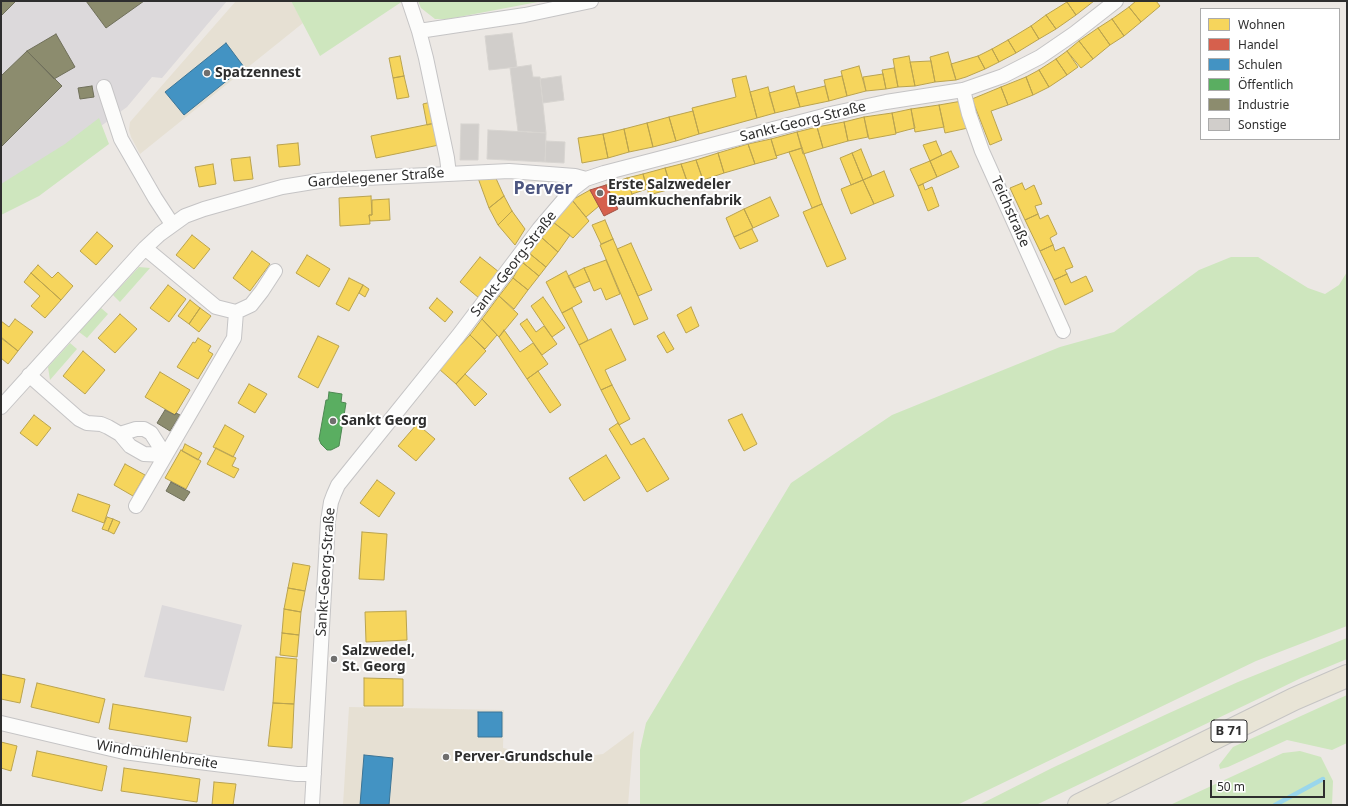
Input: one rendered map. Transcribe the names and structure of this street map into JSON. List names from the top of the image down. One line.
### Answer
{"streets":{"main road":["B 71"],"street":["Sankt-Georg-Straße","Gardelegener Straße","Teichstraße","Windmühlenbreite"]},"crossings":[["Sankt-Georg-Straße","Gardelegener Straße"],["Sankt-Georg-Straße","Teichstraße"],["Sankt-Georg-Straße","Windmühlenbreite"]],"districts":["Perver"],"places":["Spatzennest","Erste Salzwedeler Baumkuchenfabrik","Sankt Georg","Salzwedel, St. Georg","Perver-Grundschule"],"legend":["Wohnen","Handel","Schulen","Öffentlich","Industrie","Sonstige"],"scale_bar":"50 m"}
